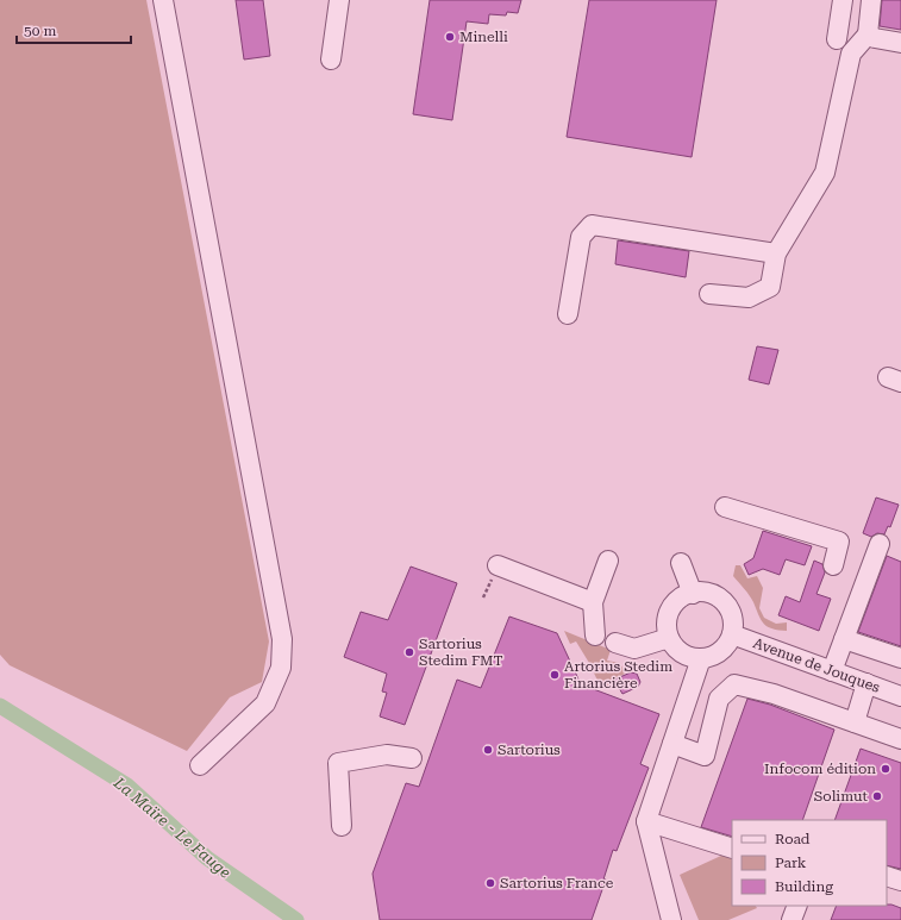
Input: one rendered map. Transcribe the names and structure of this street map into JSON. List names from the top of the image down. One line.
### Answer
{"streets":{"street":["Avenue de Jouques"]},"water":["La Maïre - Le Fauge"],"places":["Minelli","Sartorius Stedim FMT","Artorius Stedim Financière","Sartorius","Infocom édition","Solimut","Sartorius France"],"legend":["Road","Park","Building"],"scale_bar":"50 m"}
